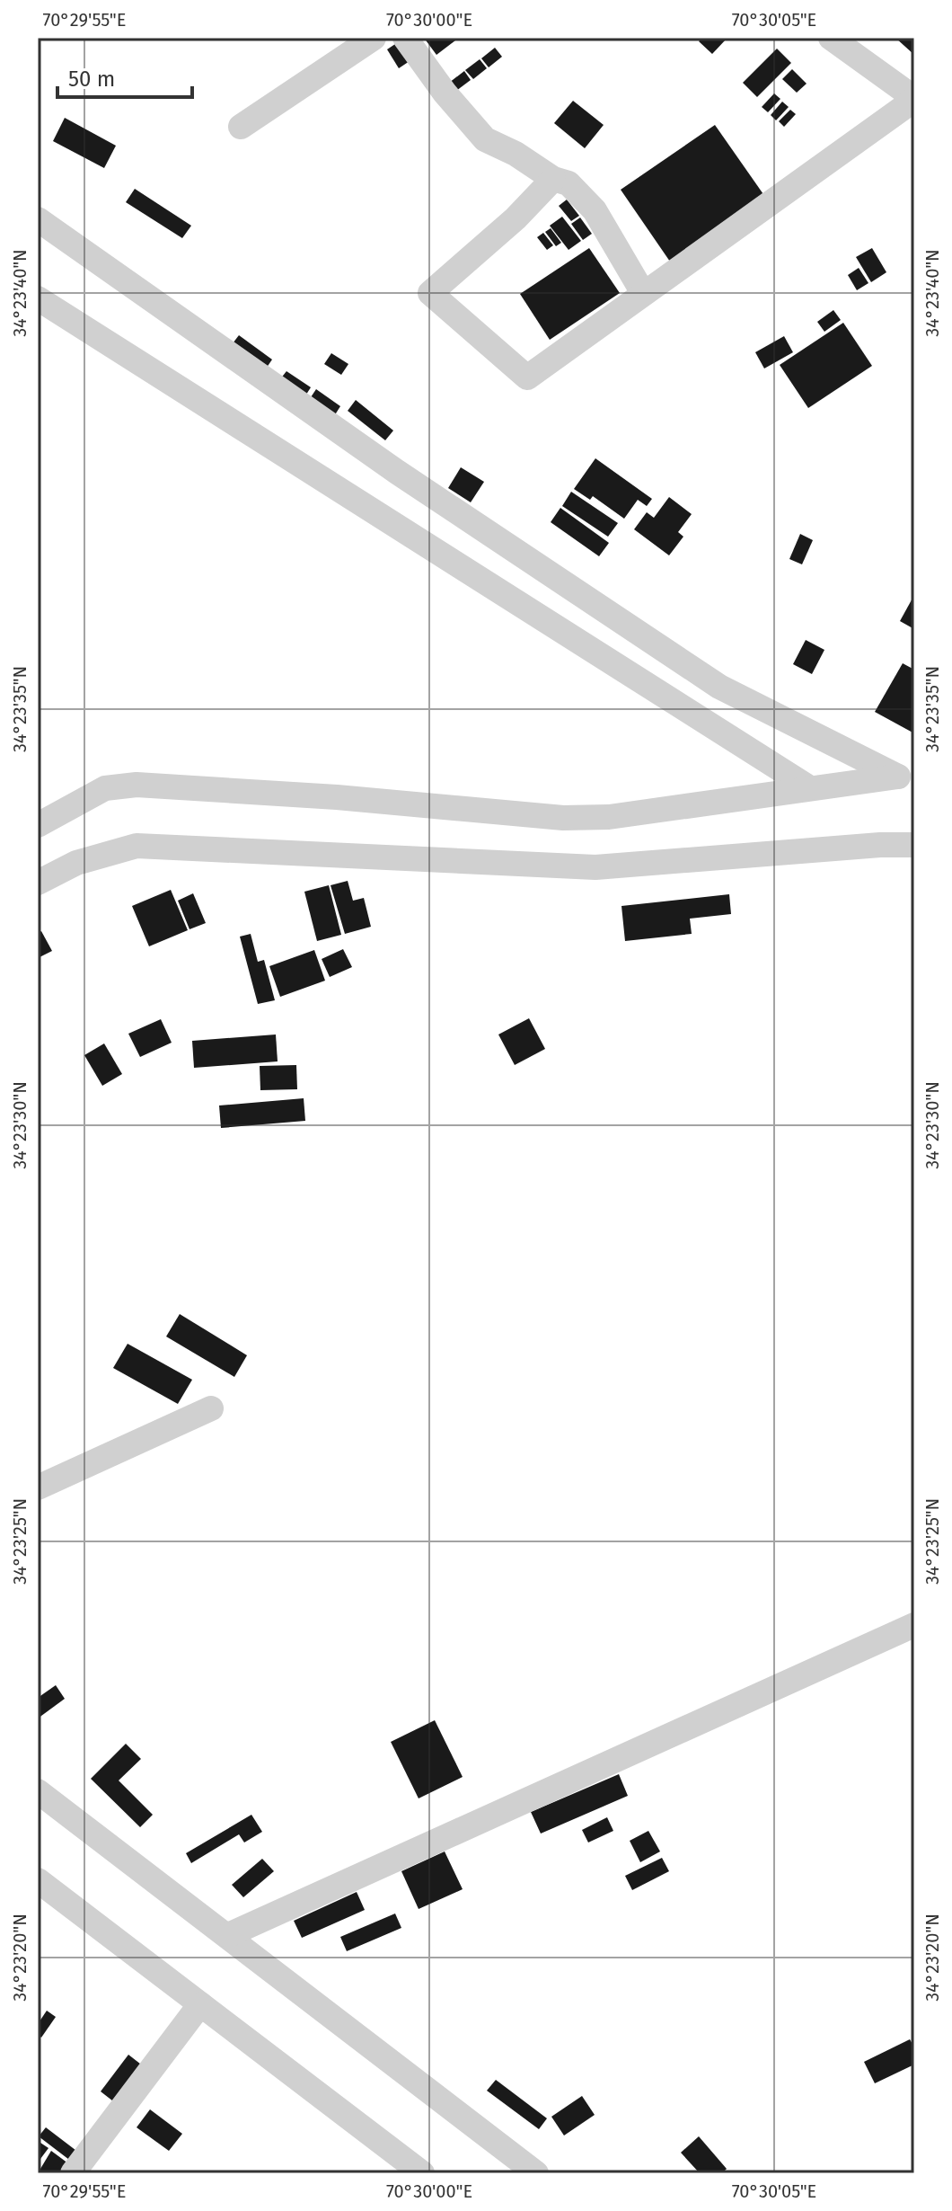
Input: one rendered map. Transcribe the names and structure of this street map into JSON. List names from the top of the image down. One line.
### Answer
{"scale_bar":"50 m","coordinates":["70°29'55\"E","70°30'00\"E","70°30'05\"E","34°23'40\"N","34°23'35\"N","34°23'30\"N","34°23'25\"N","34°23'20\"N"]}
